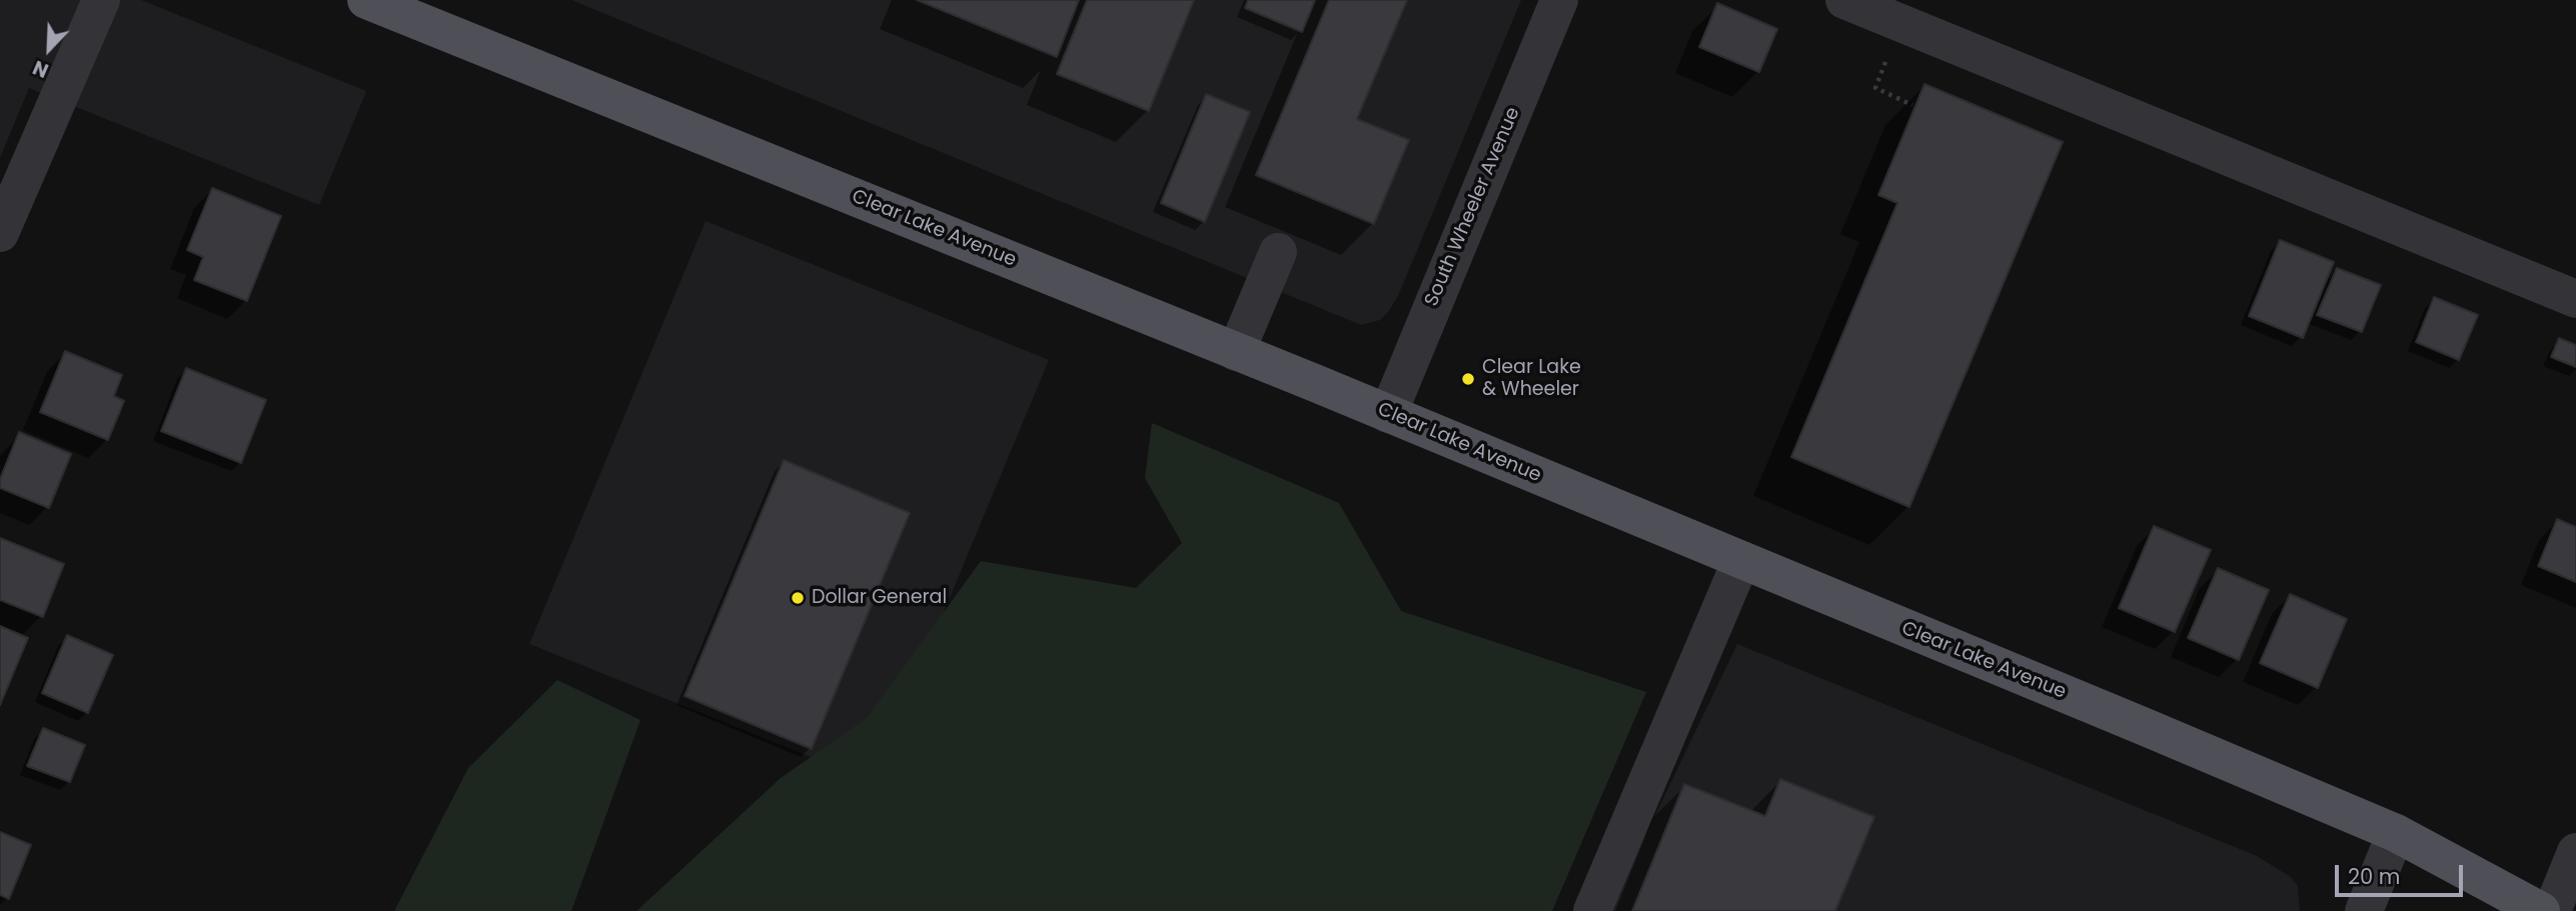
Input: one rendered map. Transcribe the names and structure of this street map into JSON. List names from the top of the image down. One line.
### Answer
{"streets":{"main road":["Clear Lake Avenue"],"street":["South Wheeler Avenue"]},"crossings":[["South Wheeler Avenue","Clear Lake Avenue"]],"places":["Clear Lake & Wheeler","Dollar General"],"scale_bar":"20 m","north":"bottom left"}
